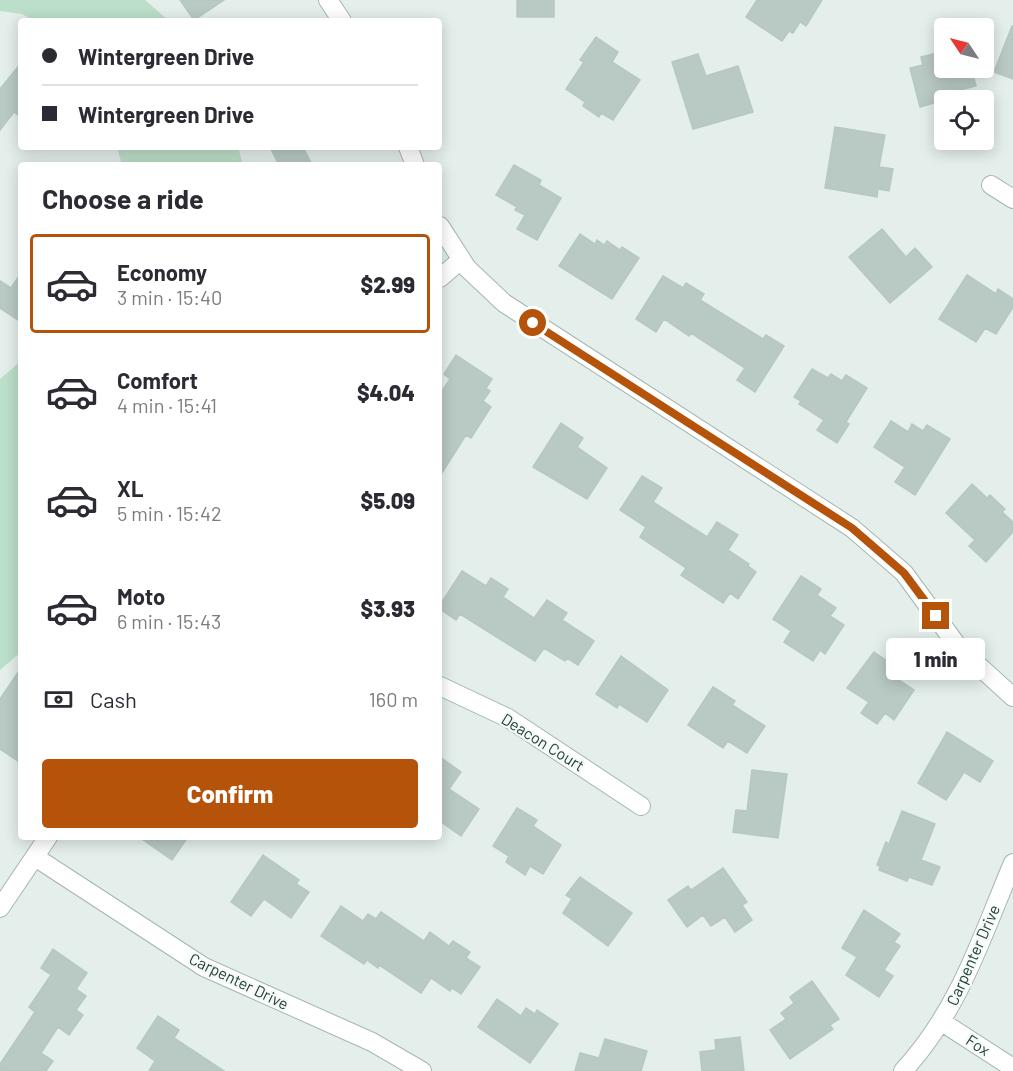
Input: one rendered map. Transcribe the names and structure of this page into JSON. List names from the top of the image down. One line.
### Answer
{"streets":{"street":["Deacon Court","Carpenter Drive","Fox"]},"crossings":[["Carpenter Drive","Fox"]],"north":"top left","page":{"banner":["Wintergreen Drive","Wintergreen Drive"],"heading":"Choose a ride","list":[{"name":"Economy","note":"3 min · 15:40","value":"$2.99"},{"name":"Comfort","note":"4 min · 15:41","value":"$4.04"},{"name":"XL","note":"5 min · 15:42","value":"$5.09"},{"name":"Moto","note":"6 min · 15:43","value":"$3.93"}],"bubble":"1 min","pay":["Cash","160 m"],"buttons":"Confirm"}}
